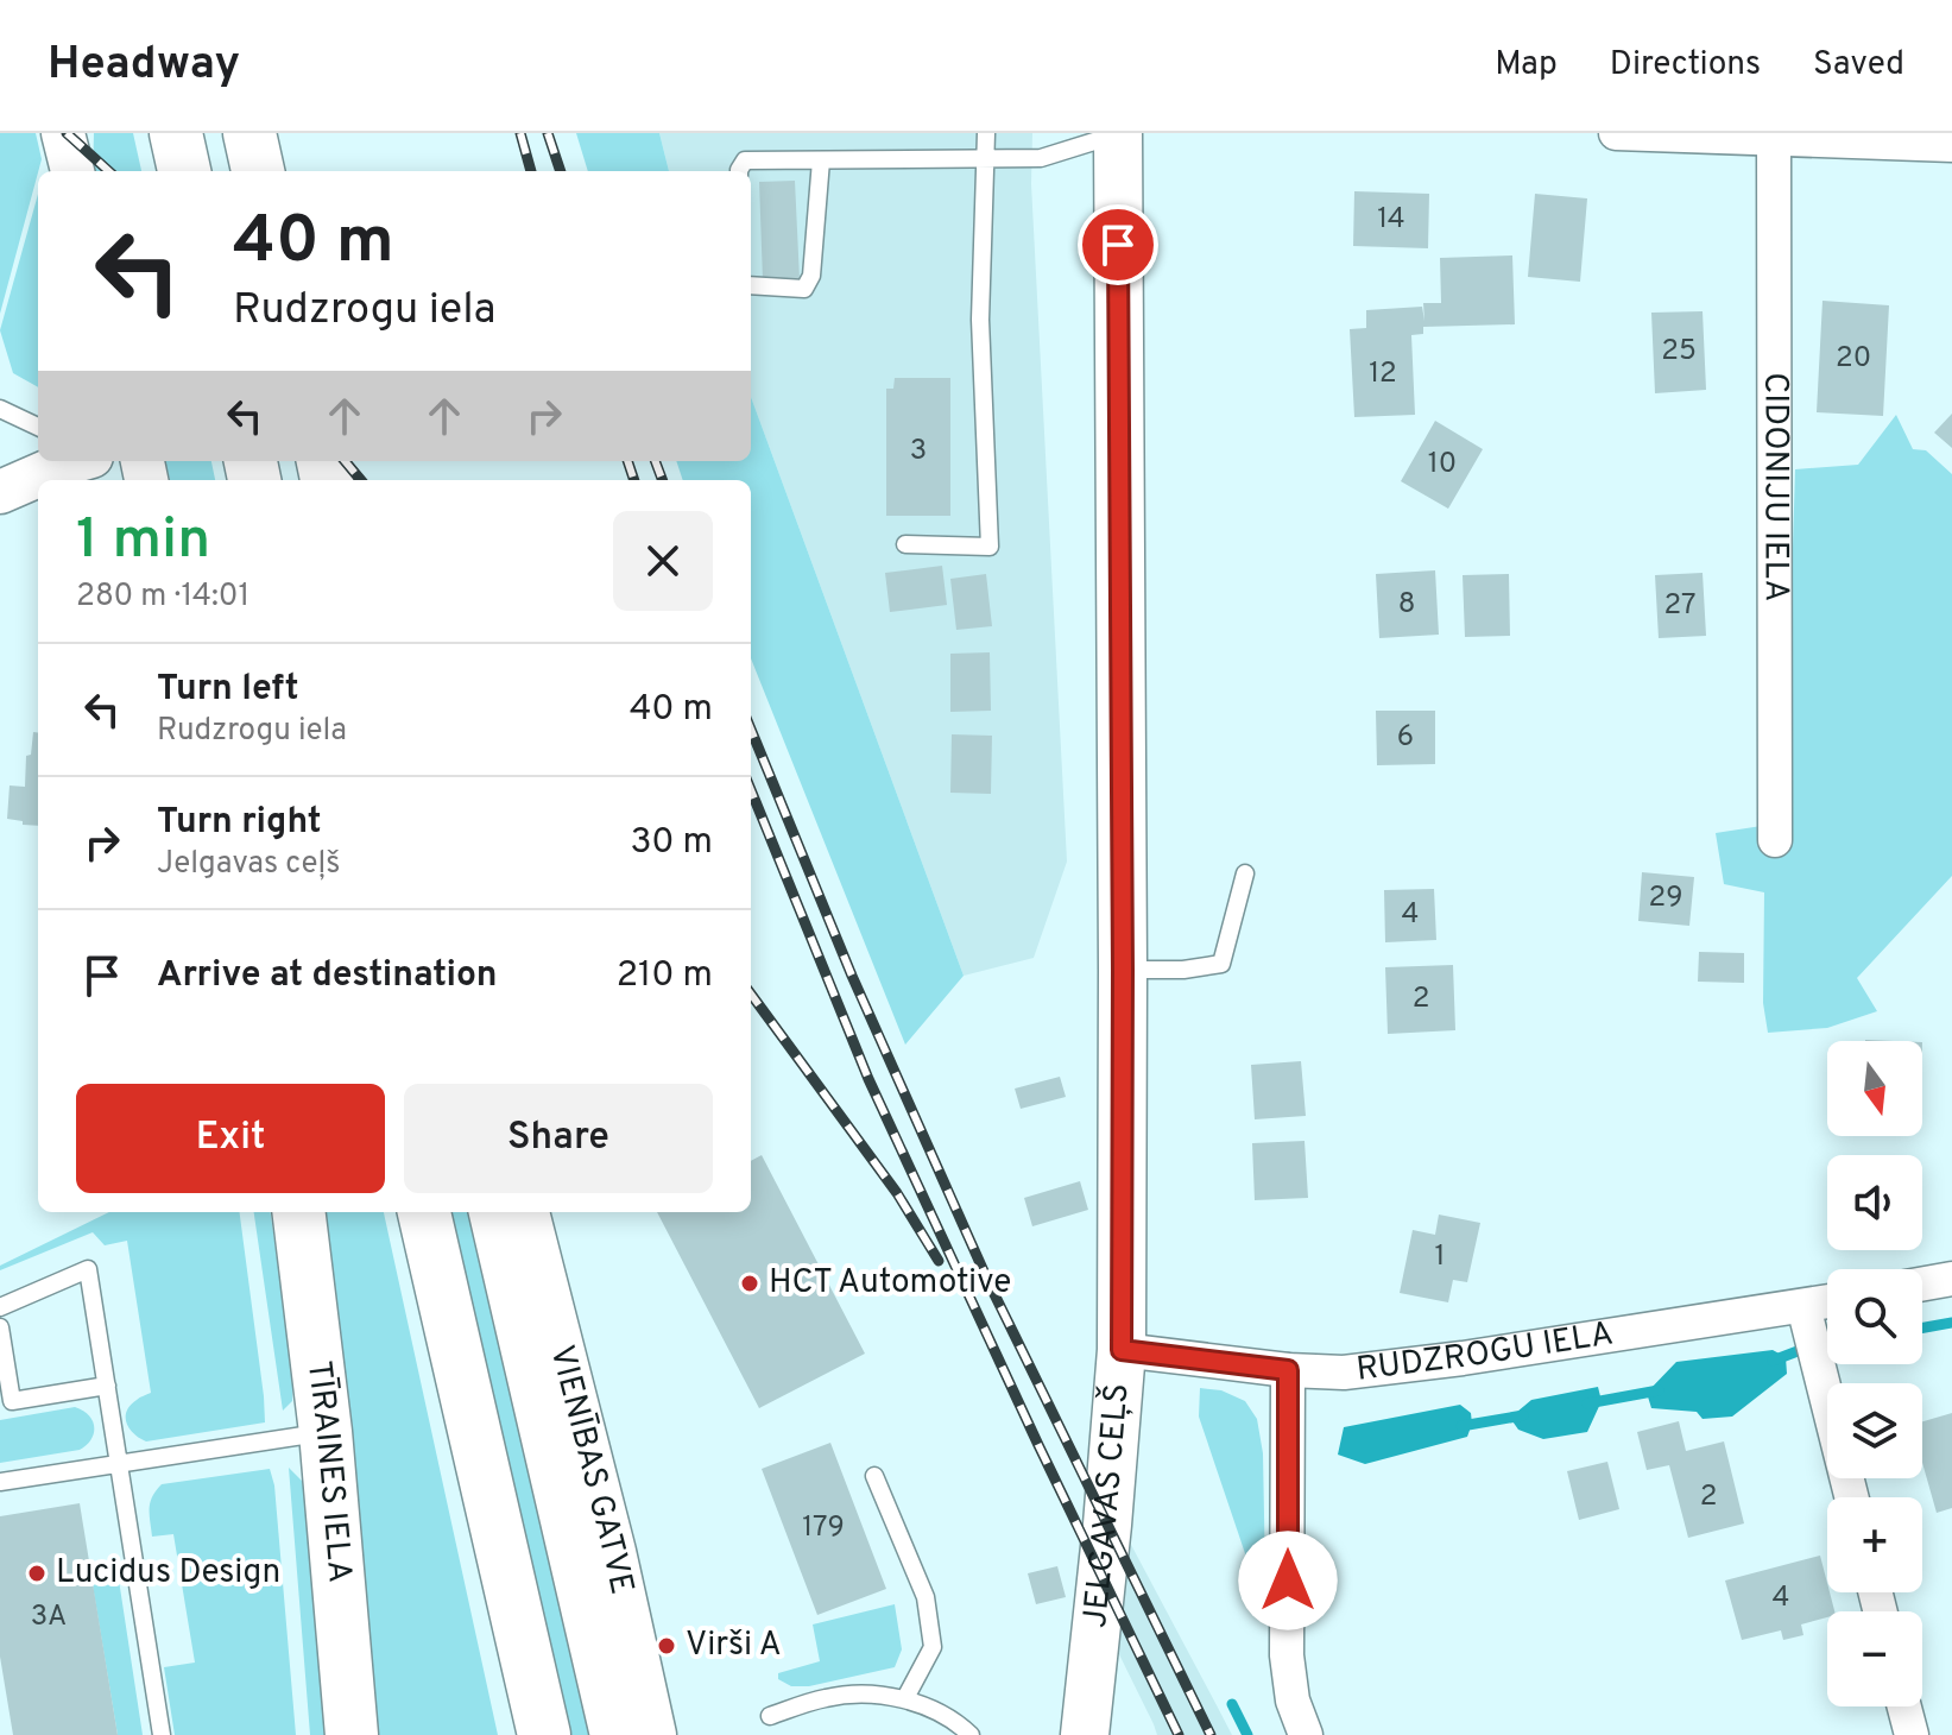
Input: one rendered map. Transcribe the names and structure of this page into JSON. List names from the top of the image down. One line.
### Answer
{"streets":{"highway":["TĪRAINES IELA","VIENĪBAS GATVE"],"main road":["JELGAVAS CEĻŠ"],"street":["CIDONIJU IELA","RUDZROGU IELA"]},"crossings":[["RUDZROGU IELA","JELGAVAS CEĻŠ"]],"places":["HCT Automotive","Lucidus Design","Virši A"],"house_numbers":["14","25","20","12","3","10","8","27","6","29","4","2","1","2","179","4","3A"],"north":"bottom","page":{"header":"Headway","nav":["Map","Directions","Saved"],"turn":["40 m","Rudzrogu iela"],"heading":["1 min","280 m · 14:01"],"list":[{"name":"Turn left","note":"Rudzrogu iela","value":"40 m"},{"name":"Turn right","note":"Jelgavas ceļš","value":"30 m"},{"name":"Arrive at destination","value":"210 m"}],"map_buttons":["+","−"],"buttons":["Exit","Share"]}}
